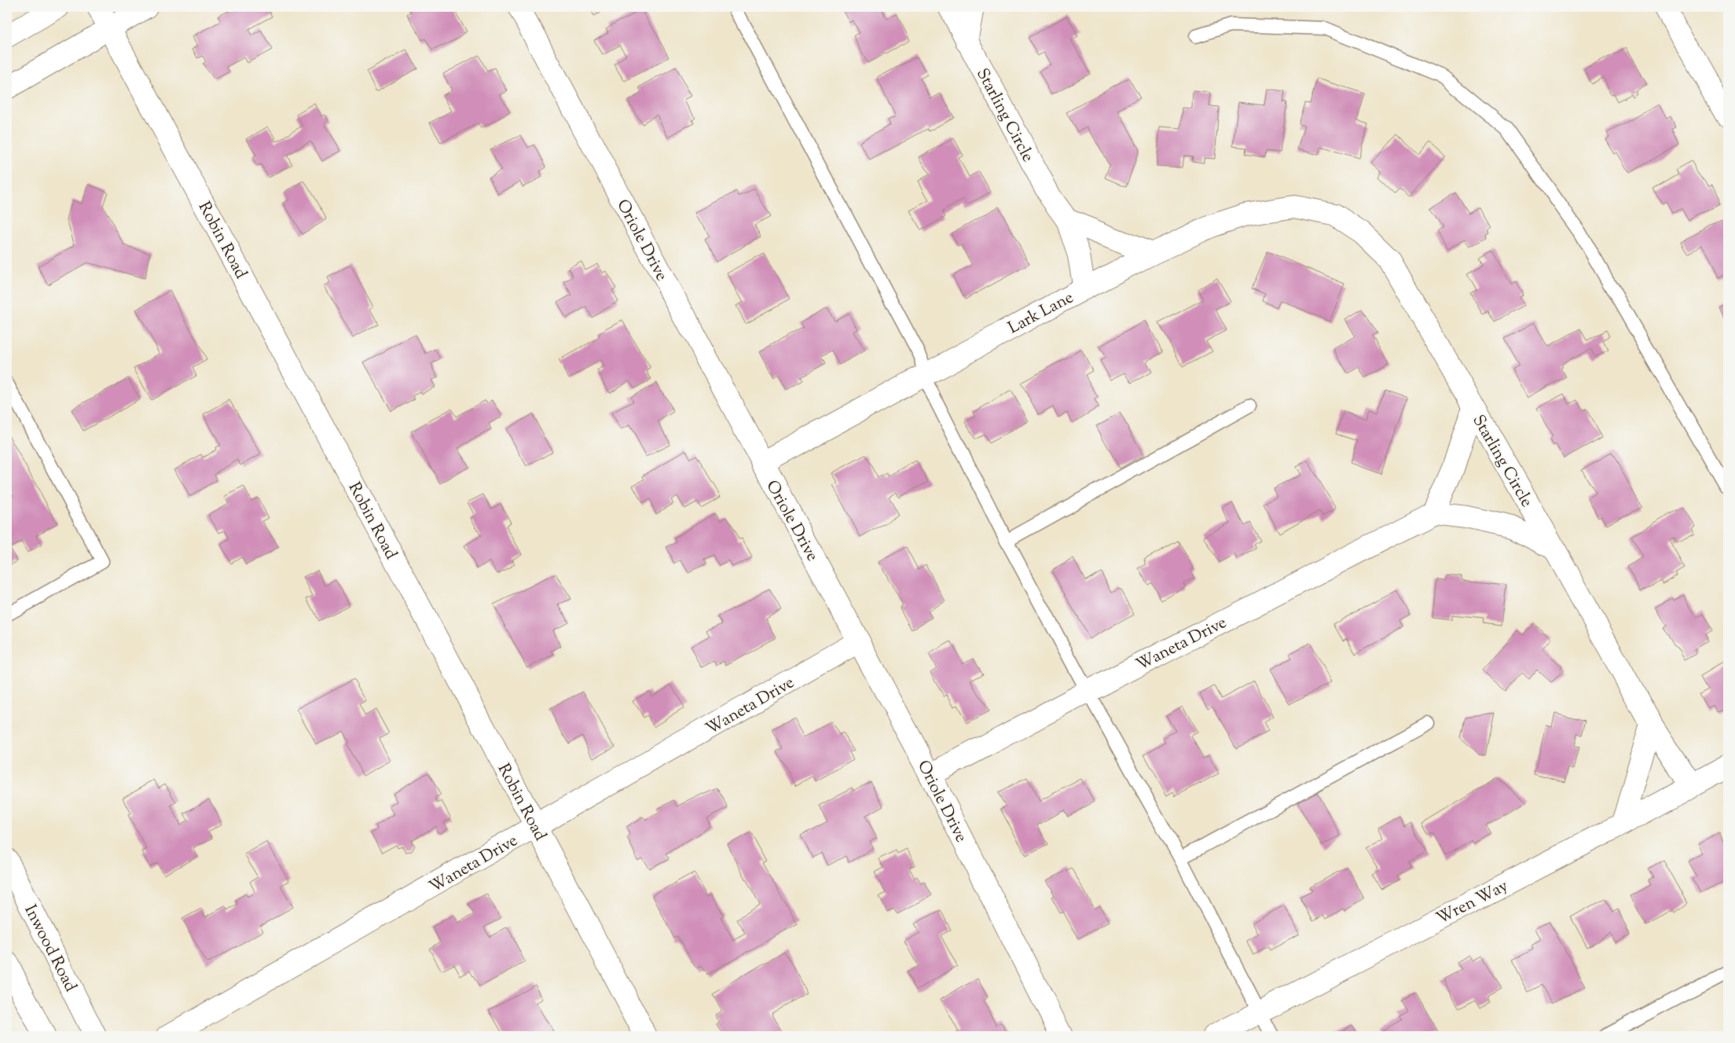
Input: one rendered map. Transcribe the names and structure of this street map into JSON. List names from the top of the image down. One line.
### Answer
{"streets":{"street":["Starling Circle","Robin Road","Oriole Drive","Lark Lane","Waneta Drive","Wren Way","Inwood Road"]},"crossings":[["Starling Circle","Lark Lane"],["Starling Circle","Wren Way"],["Robin Road","Waneta Drive"],["Oriole Drive","Lark Lane"],["Oriole Drive","Waneta Drive"]]}
